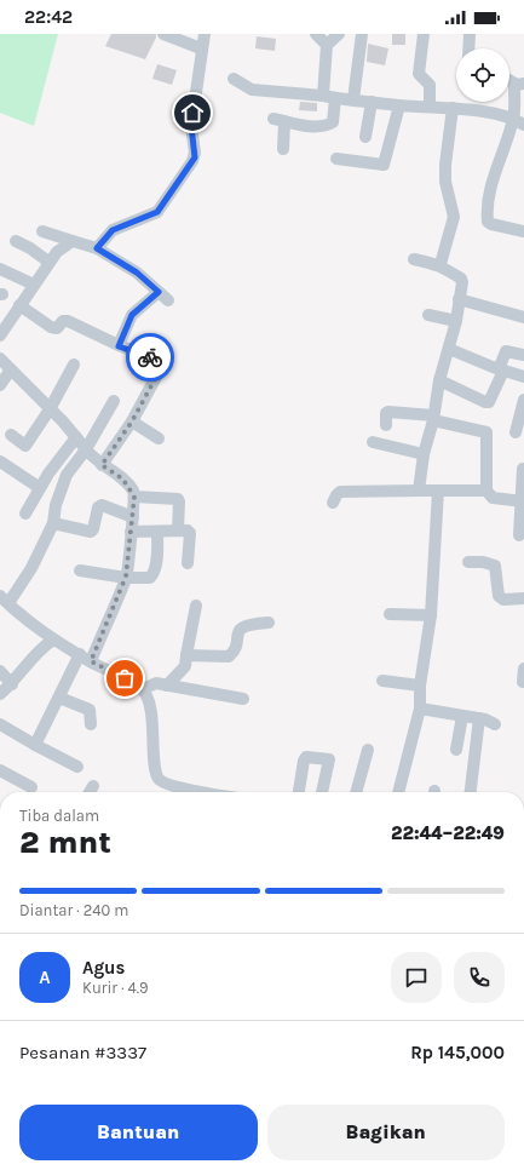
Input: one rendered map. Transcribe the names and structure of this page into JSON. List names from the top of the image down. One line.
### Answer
{"page":{"status":"22:42","heading":["2 mnt","Tiba dalam","22:44–22:49"],"panel":["Agus","Kurir · 4.9","Pesanan #3337","Rp 145,000"],"bar":"Diantar · 240 m","round":"A","buttons":["Bantuan","Bagikan"]}}
